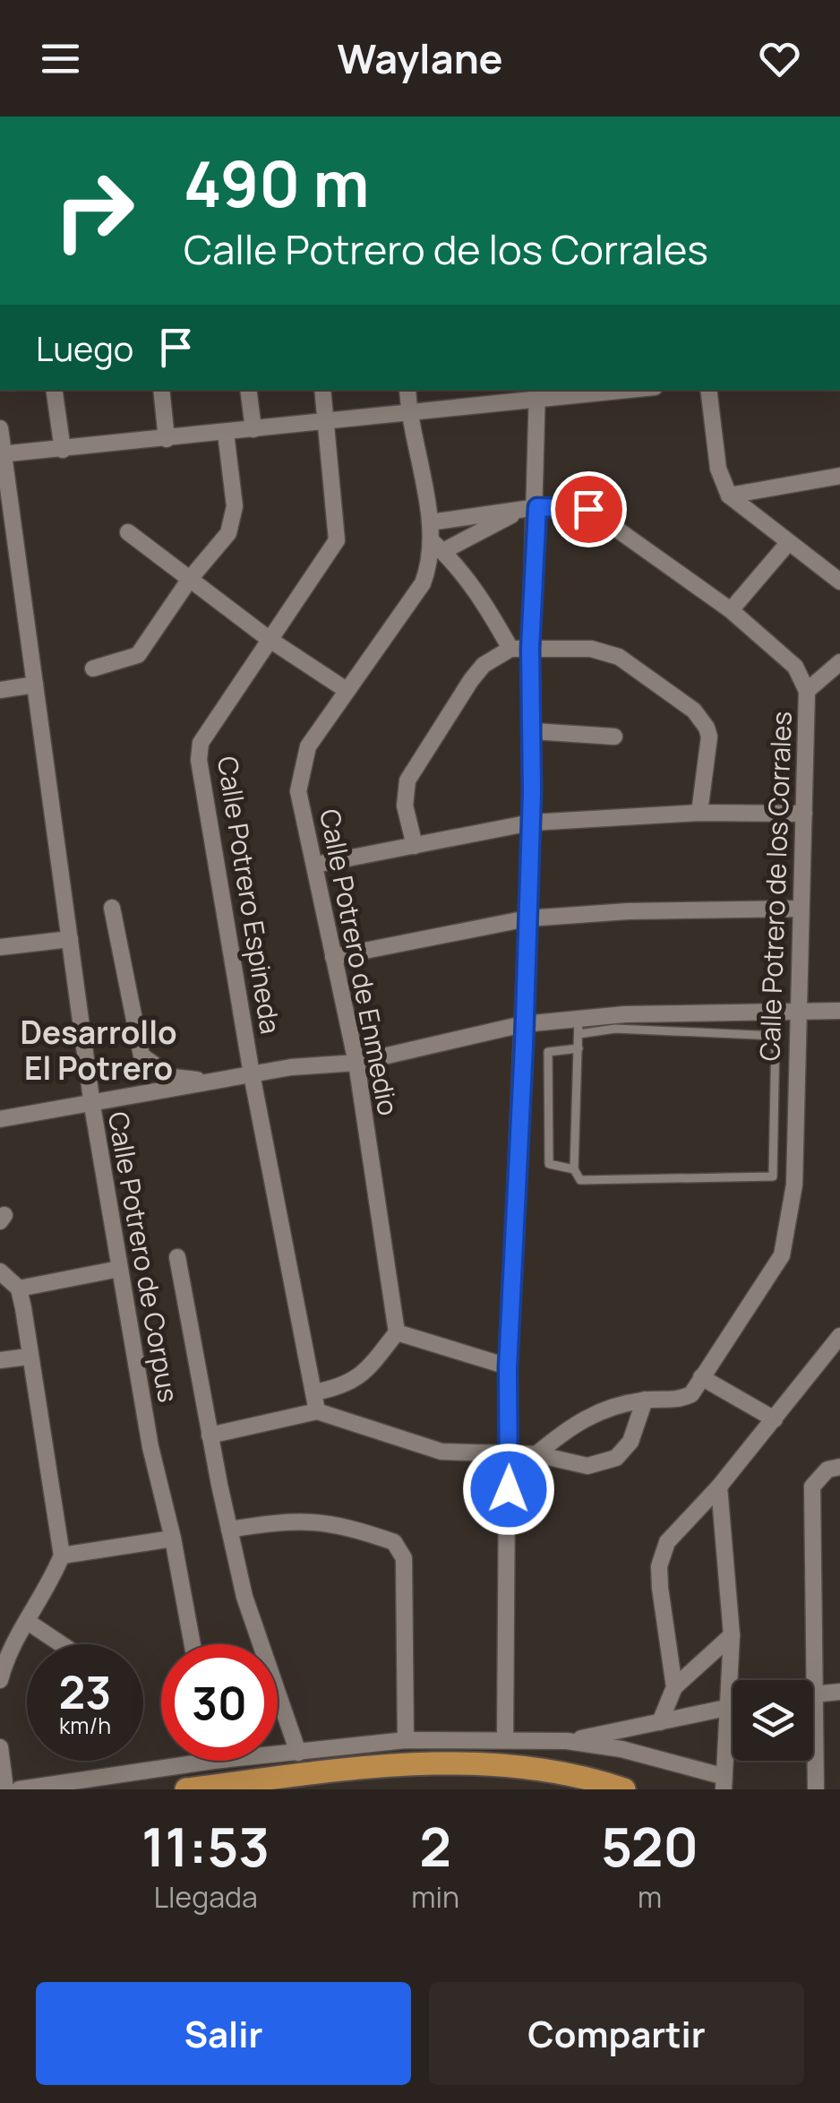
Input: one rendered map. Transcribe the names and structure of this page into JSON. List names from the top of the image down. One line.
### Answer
{"streets":{"street":["Calle Potrero de los Corrales","Calle Potrero Espineda","Calle Potrero de Enmedio","Calle Potrero de Corpus"]},"districts":["Desarrollo El Potrero"],"page":{"header":"Waylane","turn":["490 m","Calle Potrero de los Corrales"],"then":"Luego","speed":"23 km/h","limit":"30","eta":["11:53","Llegada","2","min","520","m"],"buttons":["Salir","Compartir"]}}
